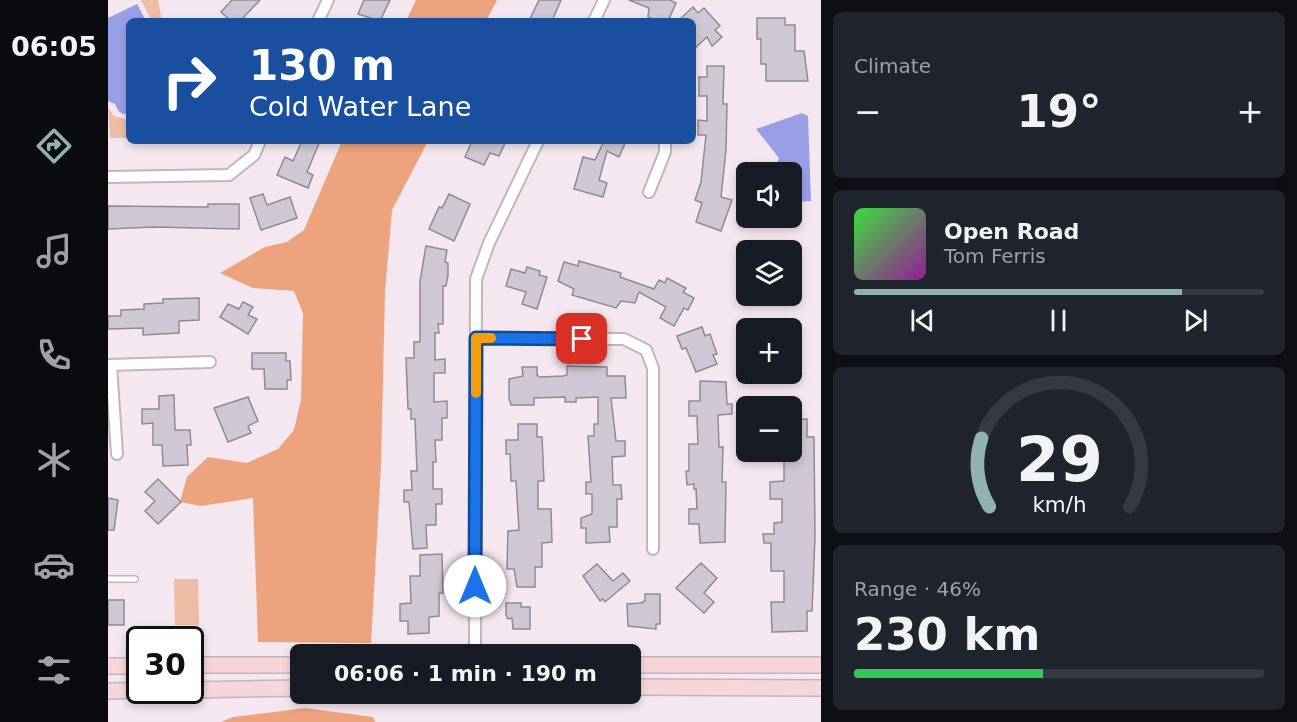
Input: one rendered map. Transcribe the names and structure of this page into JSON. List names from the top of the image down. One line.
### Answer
{"page":{"tabs":"06:05","tile":["Climate",["Range · 46%","230 km"]],"turn":["130 m","Cold Water Lane"],"heat":["−","19°","+"],"map_buttons":["+","−"],"song":["Open Road","Tom Ferris"],"limit":"30","trip":"06:06 · 1 min · 190 m","gauge":["29","km/h"]}}
